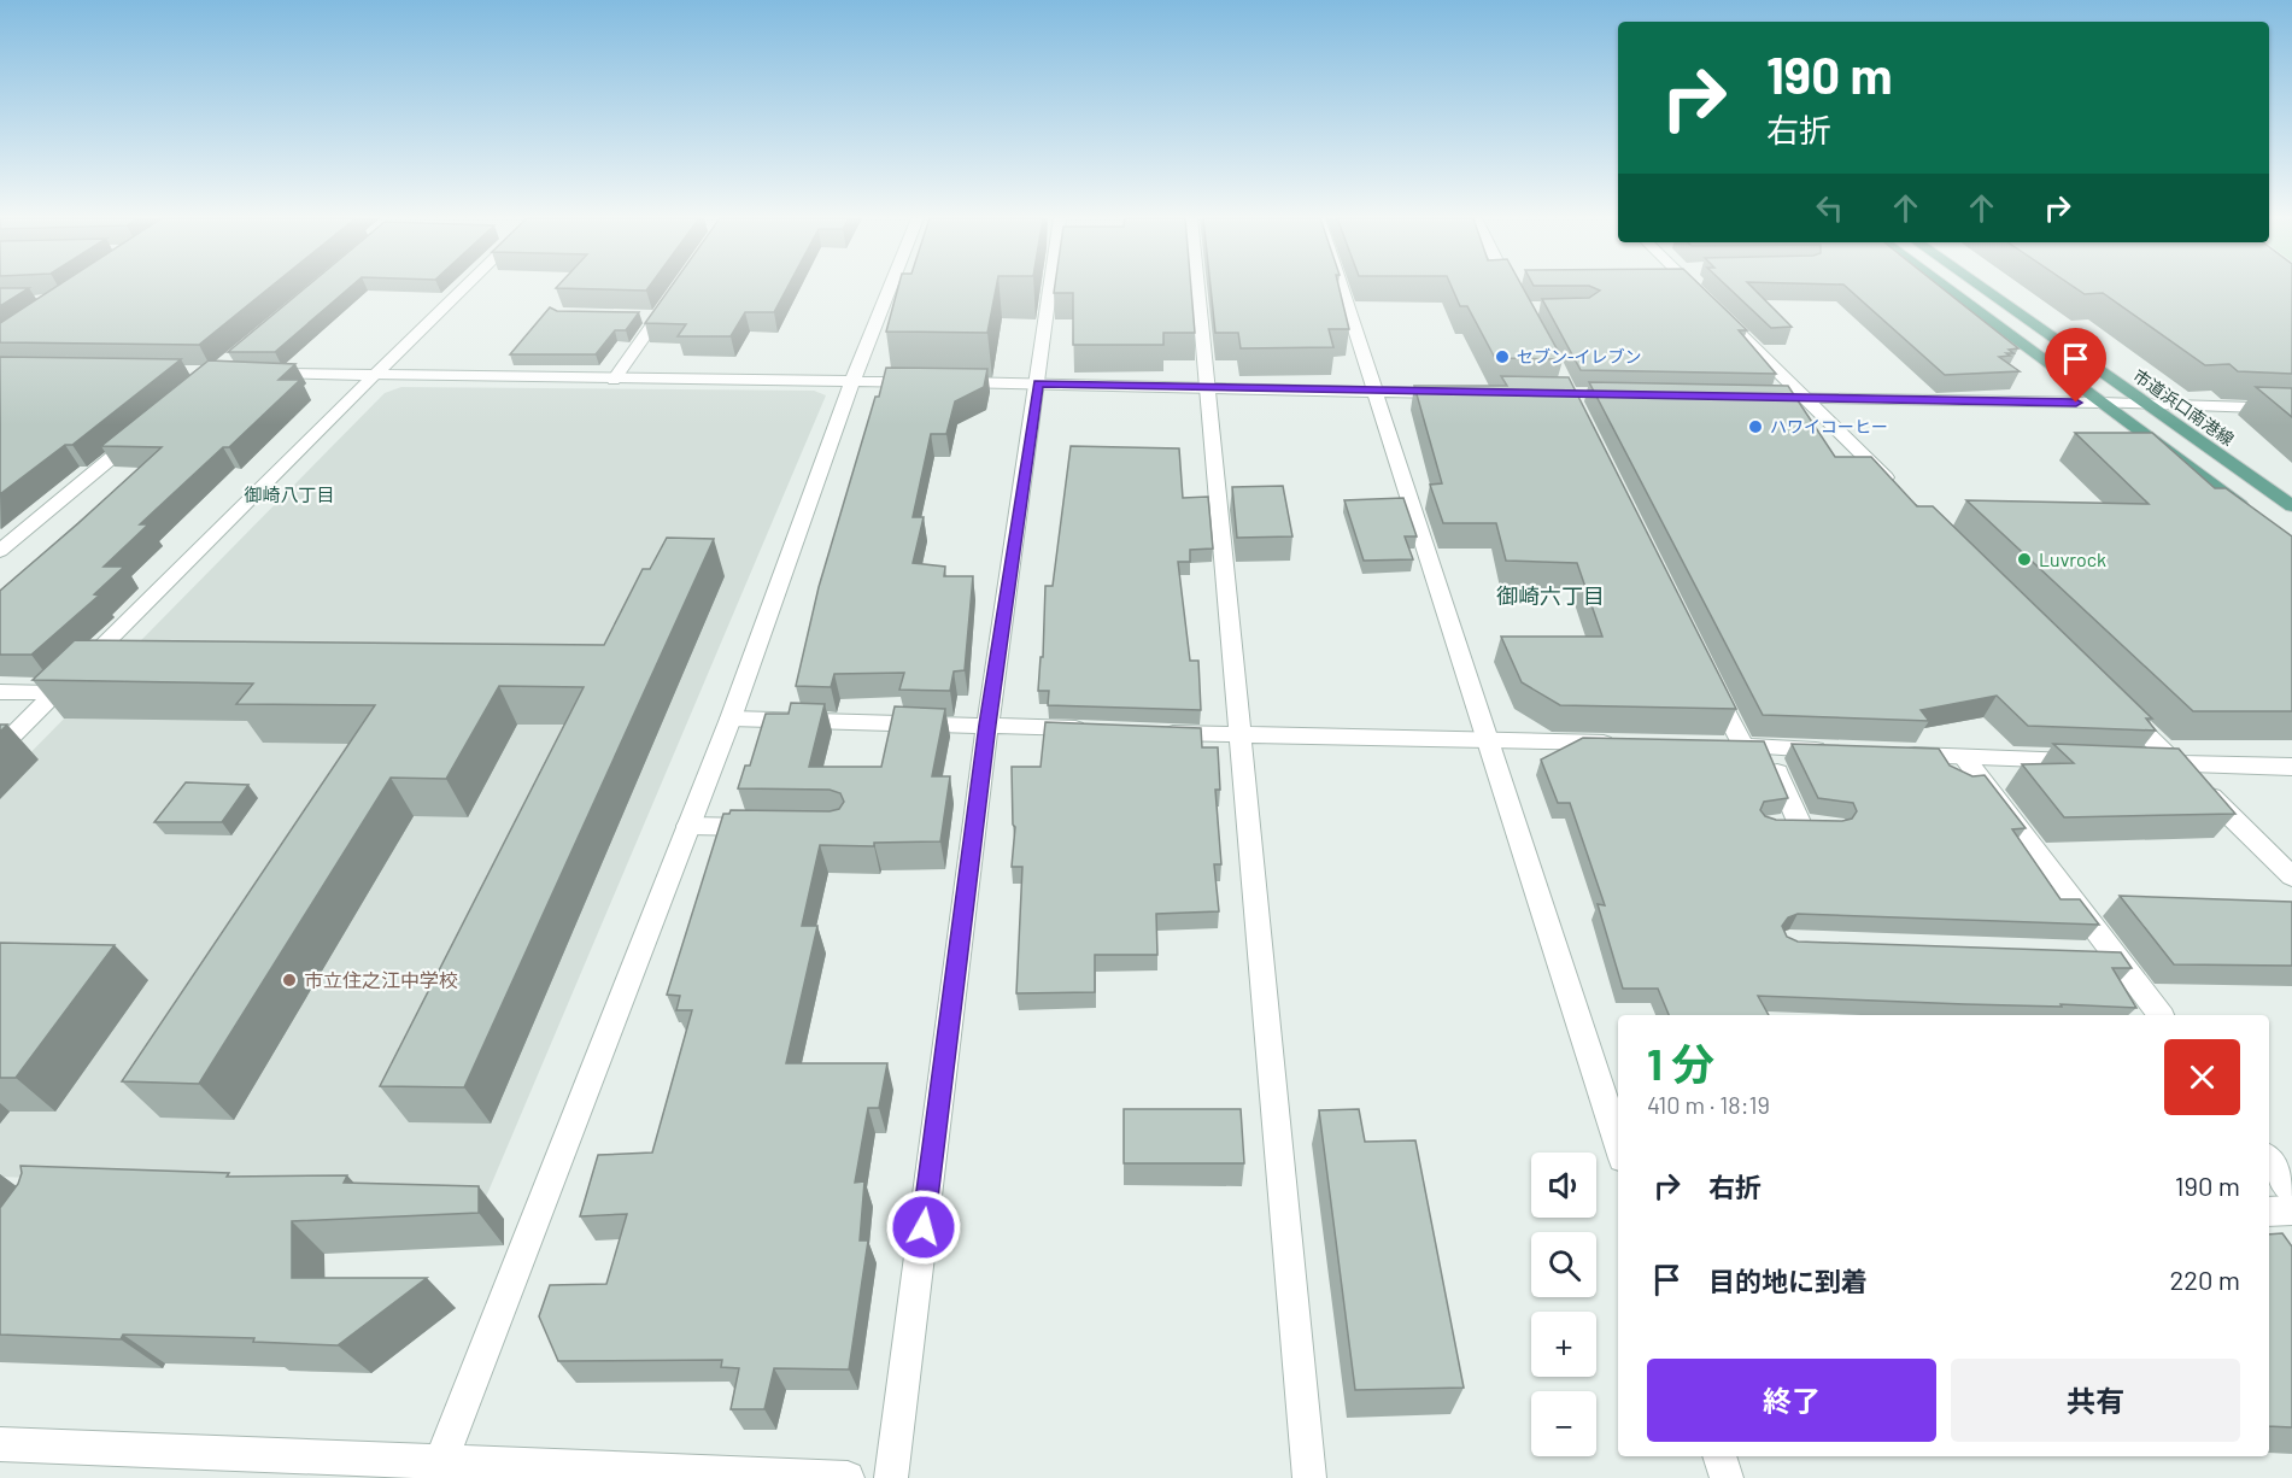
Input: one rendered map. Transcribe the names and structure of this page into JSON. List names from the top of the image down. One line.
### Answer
{"streets":{"main road":["市道浜口南港線"]},"districts":["御崎八丁目","御崎六丁目"],"places":["セブン-イレブン","ハワイコーヒー","Luvrock","市立住之江中学校"],"page":{"turn":["190 m","右折"],"heading":["1 分","410 m · 18:19"],"list":[{"name":"右折","value":"190 m"},{"name":"目的地に到着","value":"220 m"}],"map_buttons":["+","−"],"buttons":["終了","共有"]}}
